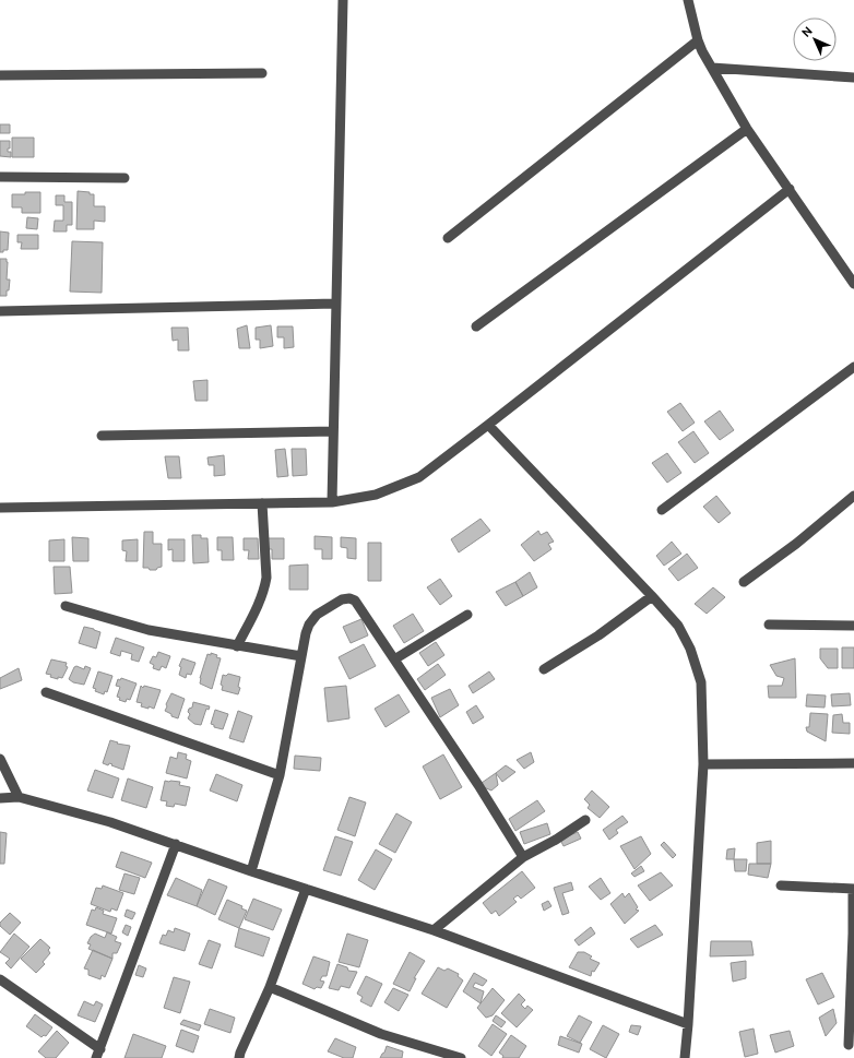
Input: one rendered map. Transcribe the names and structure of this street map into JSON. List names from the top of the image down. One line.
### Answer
{"north":"top left"}
